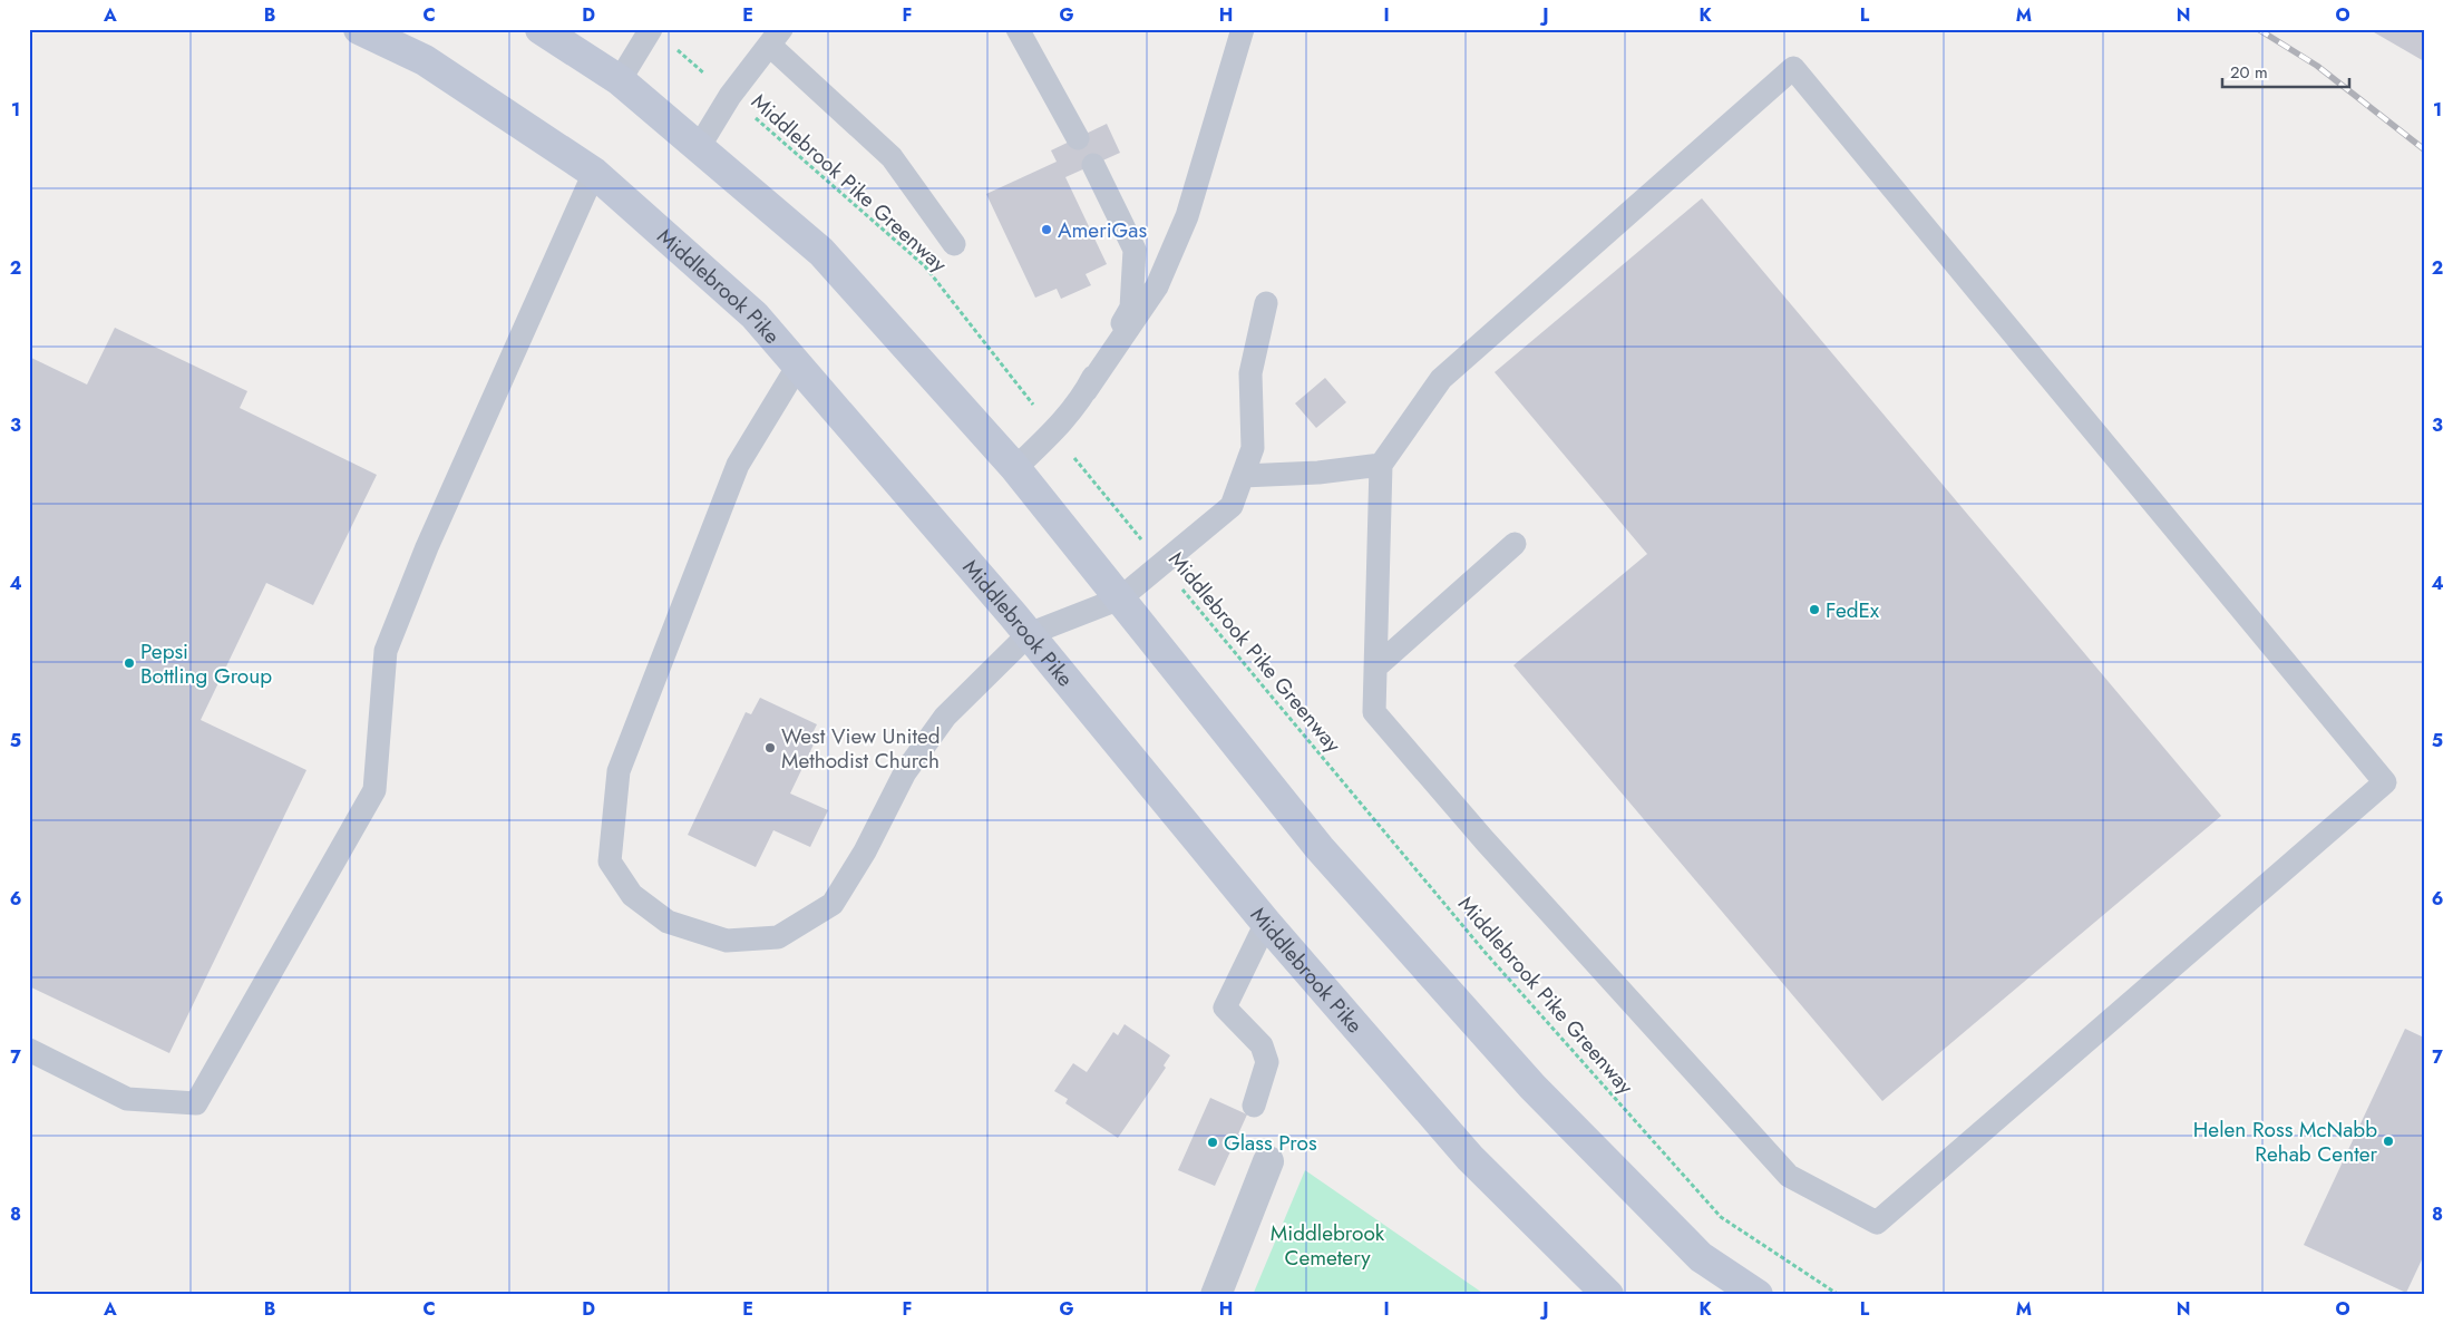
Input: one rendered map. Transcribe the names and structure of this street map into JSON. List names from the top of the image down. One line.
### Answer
{"streets":{"main road":["Middlebrook Pike"],"path":["Middlebrook Pike Greenway"]},"parks":["Middlebrook Cemetery"],"places":["AmeriGas","FedEx","Pepsi Bottling Group","West View United Methodist Church","Helen Ross McNabb Rehab Center","Glass Pros"],"scale_bar":"20 m","grid":{"columns":["A","B","C","D","E","F","G","H","I","J","K","L","M","N","O"],"rows":["1","2","3","4","5","6","7","8"]}}
